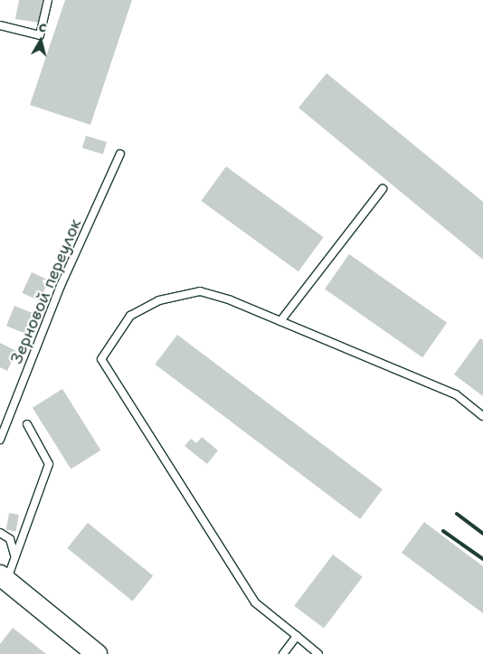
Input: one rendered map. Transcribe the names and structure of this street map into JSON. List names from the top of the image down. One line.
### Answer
{"streets":{"lane":["Зерновой переулок"]},"north":"top"}
